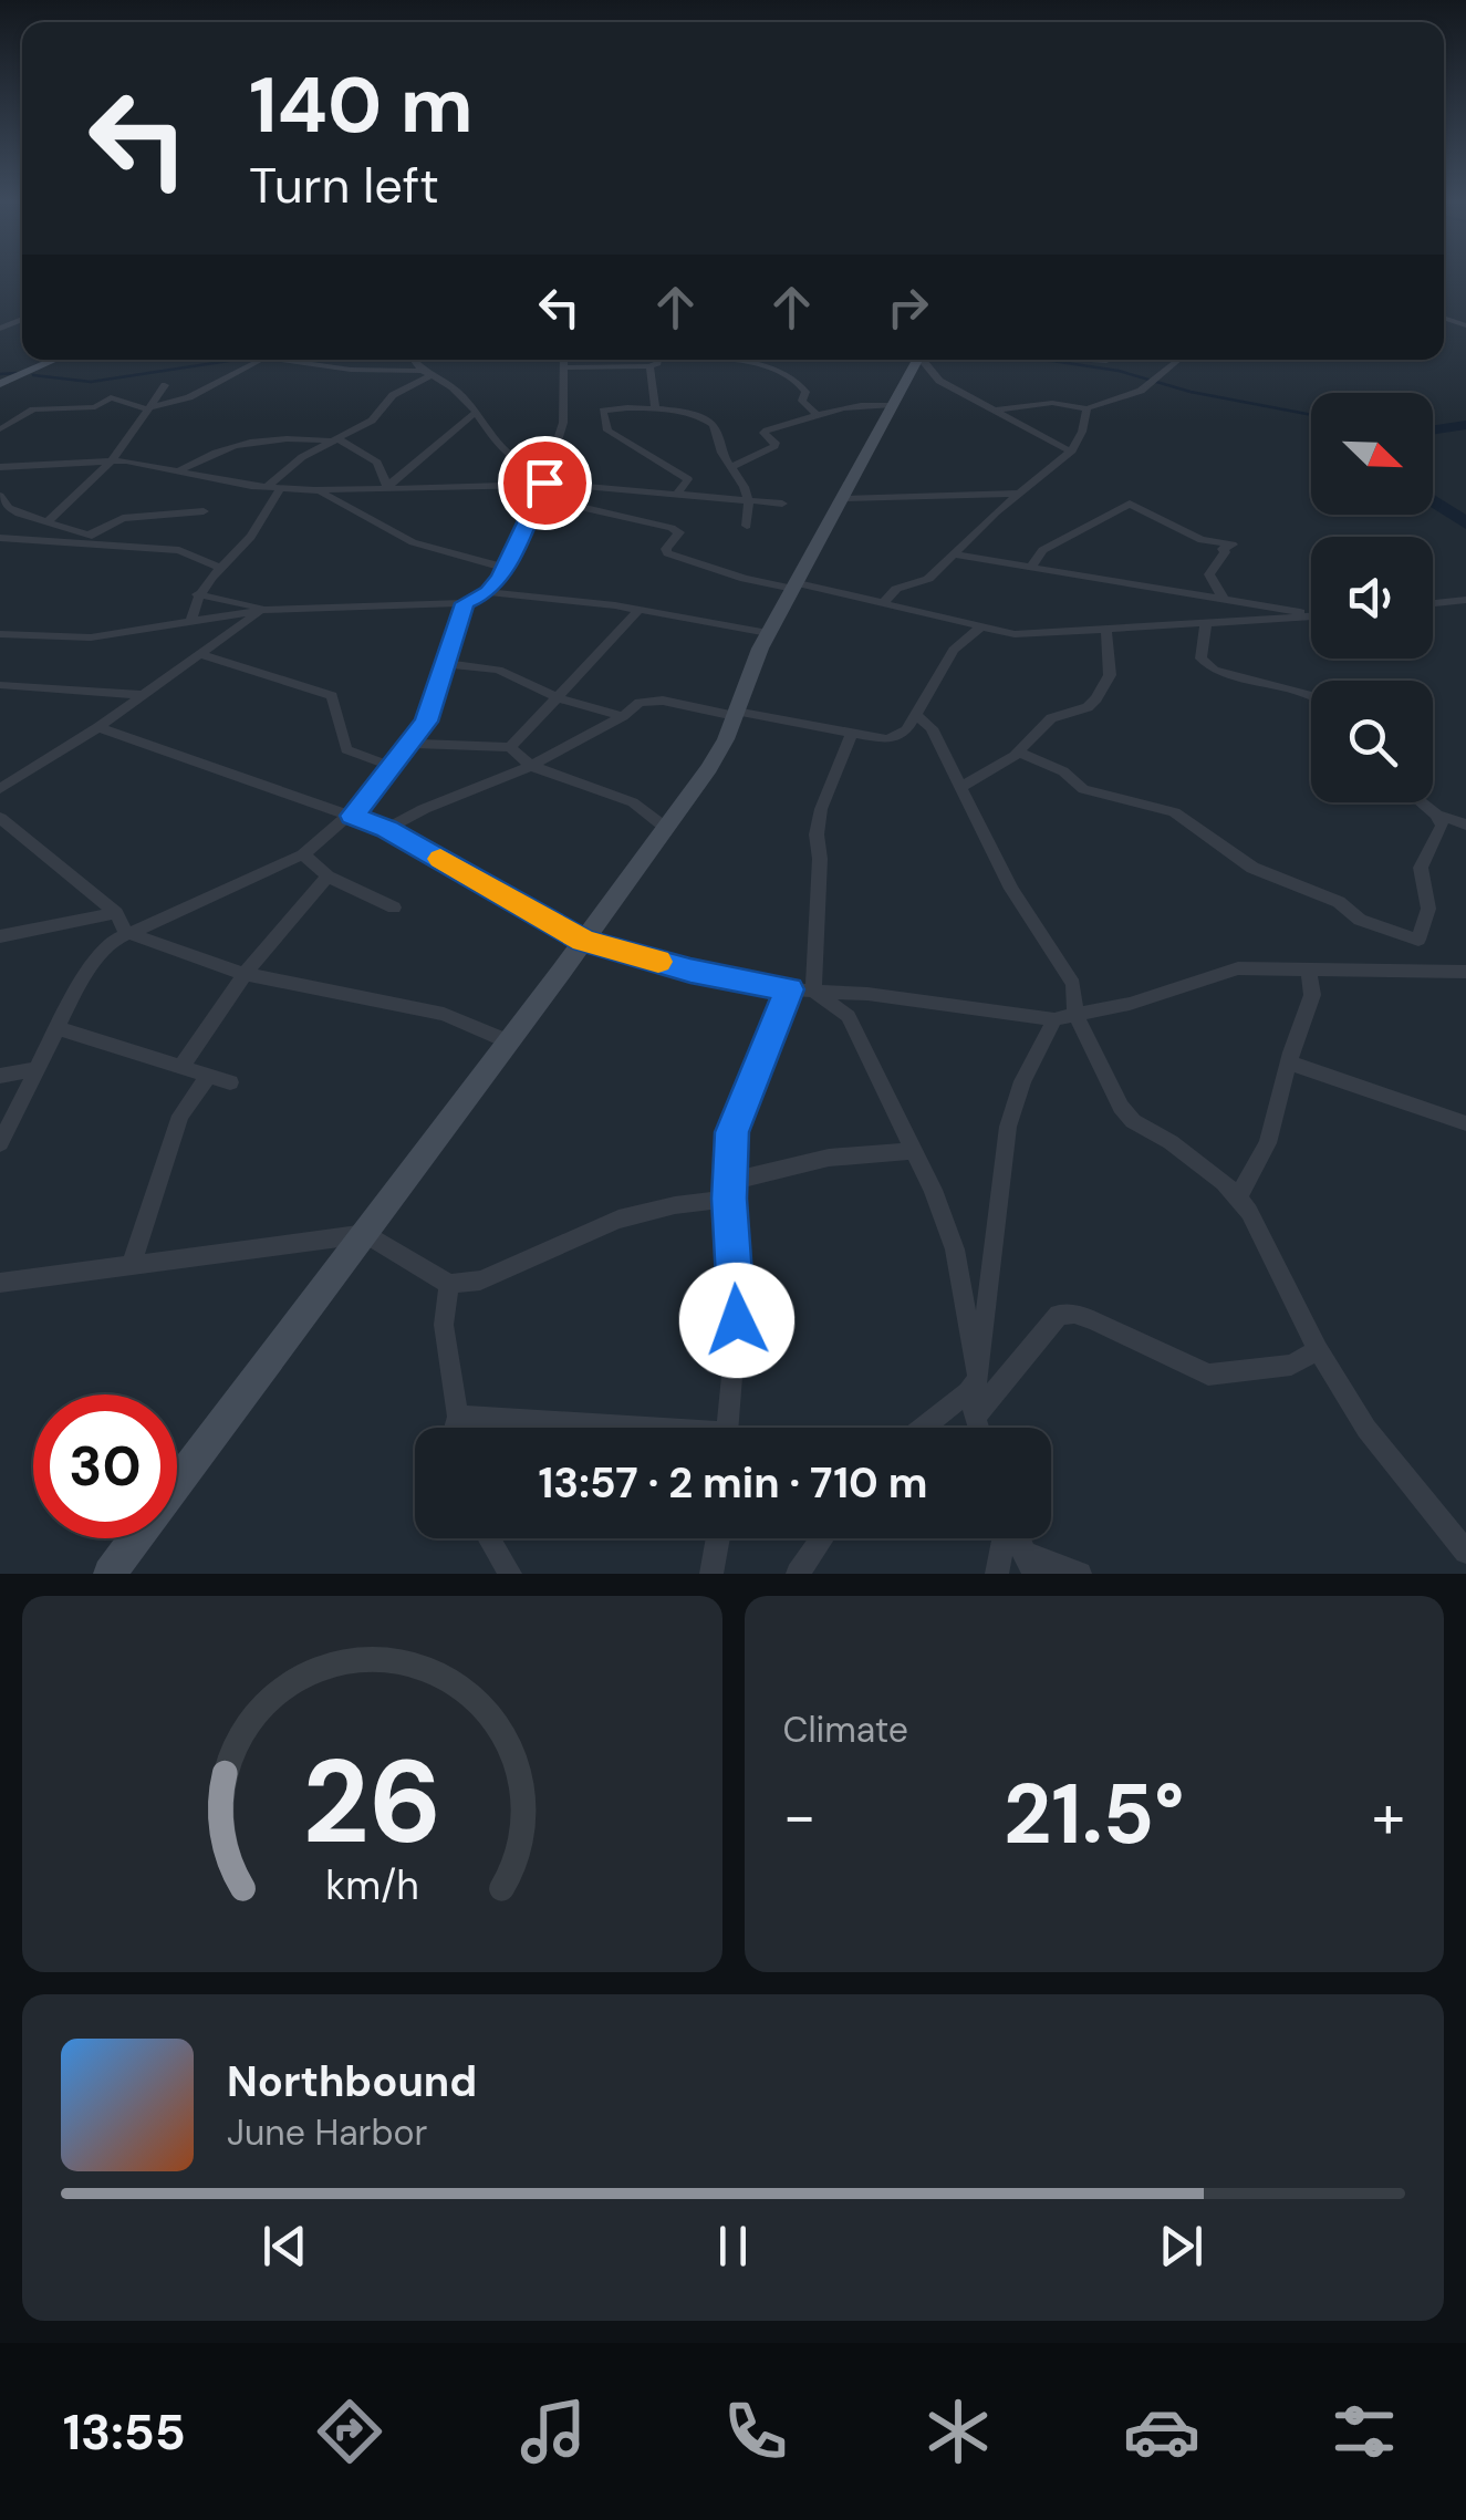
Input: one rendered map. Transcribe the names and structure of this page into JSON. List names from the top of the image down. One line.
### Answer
{"north":"bottom right","page":{"turn":["140 m","Turn left"],"limit":"30","trip":"13:57 · 2 min · 710 m","tile":"Climate","heat":["−","21.5°","+"],"song":["Northbound","June Harbor"],"tabs":"13:55","gauge":["26","km/h"]}}
